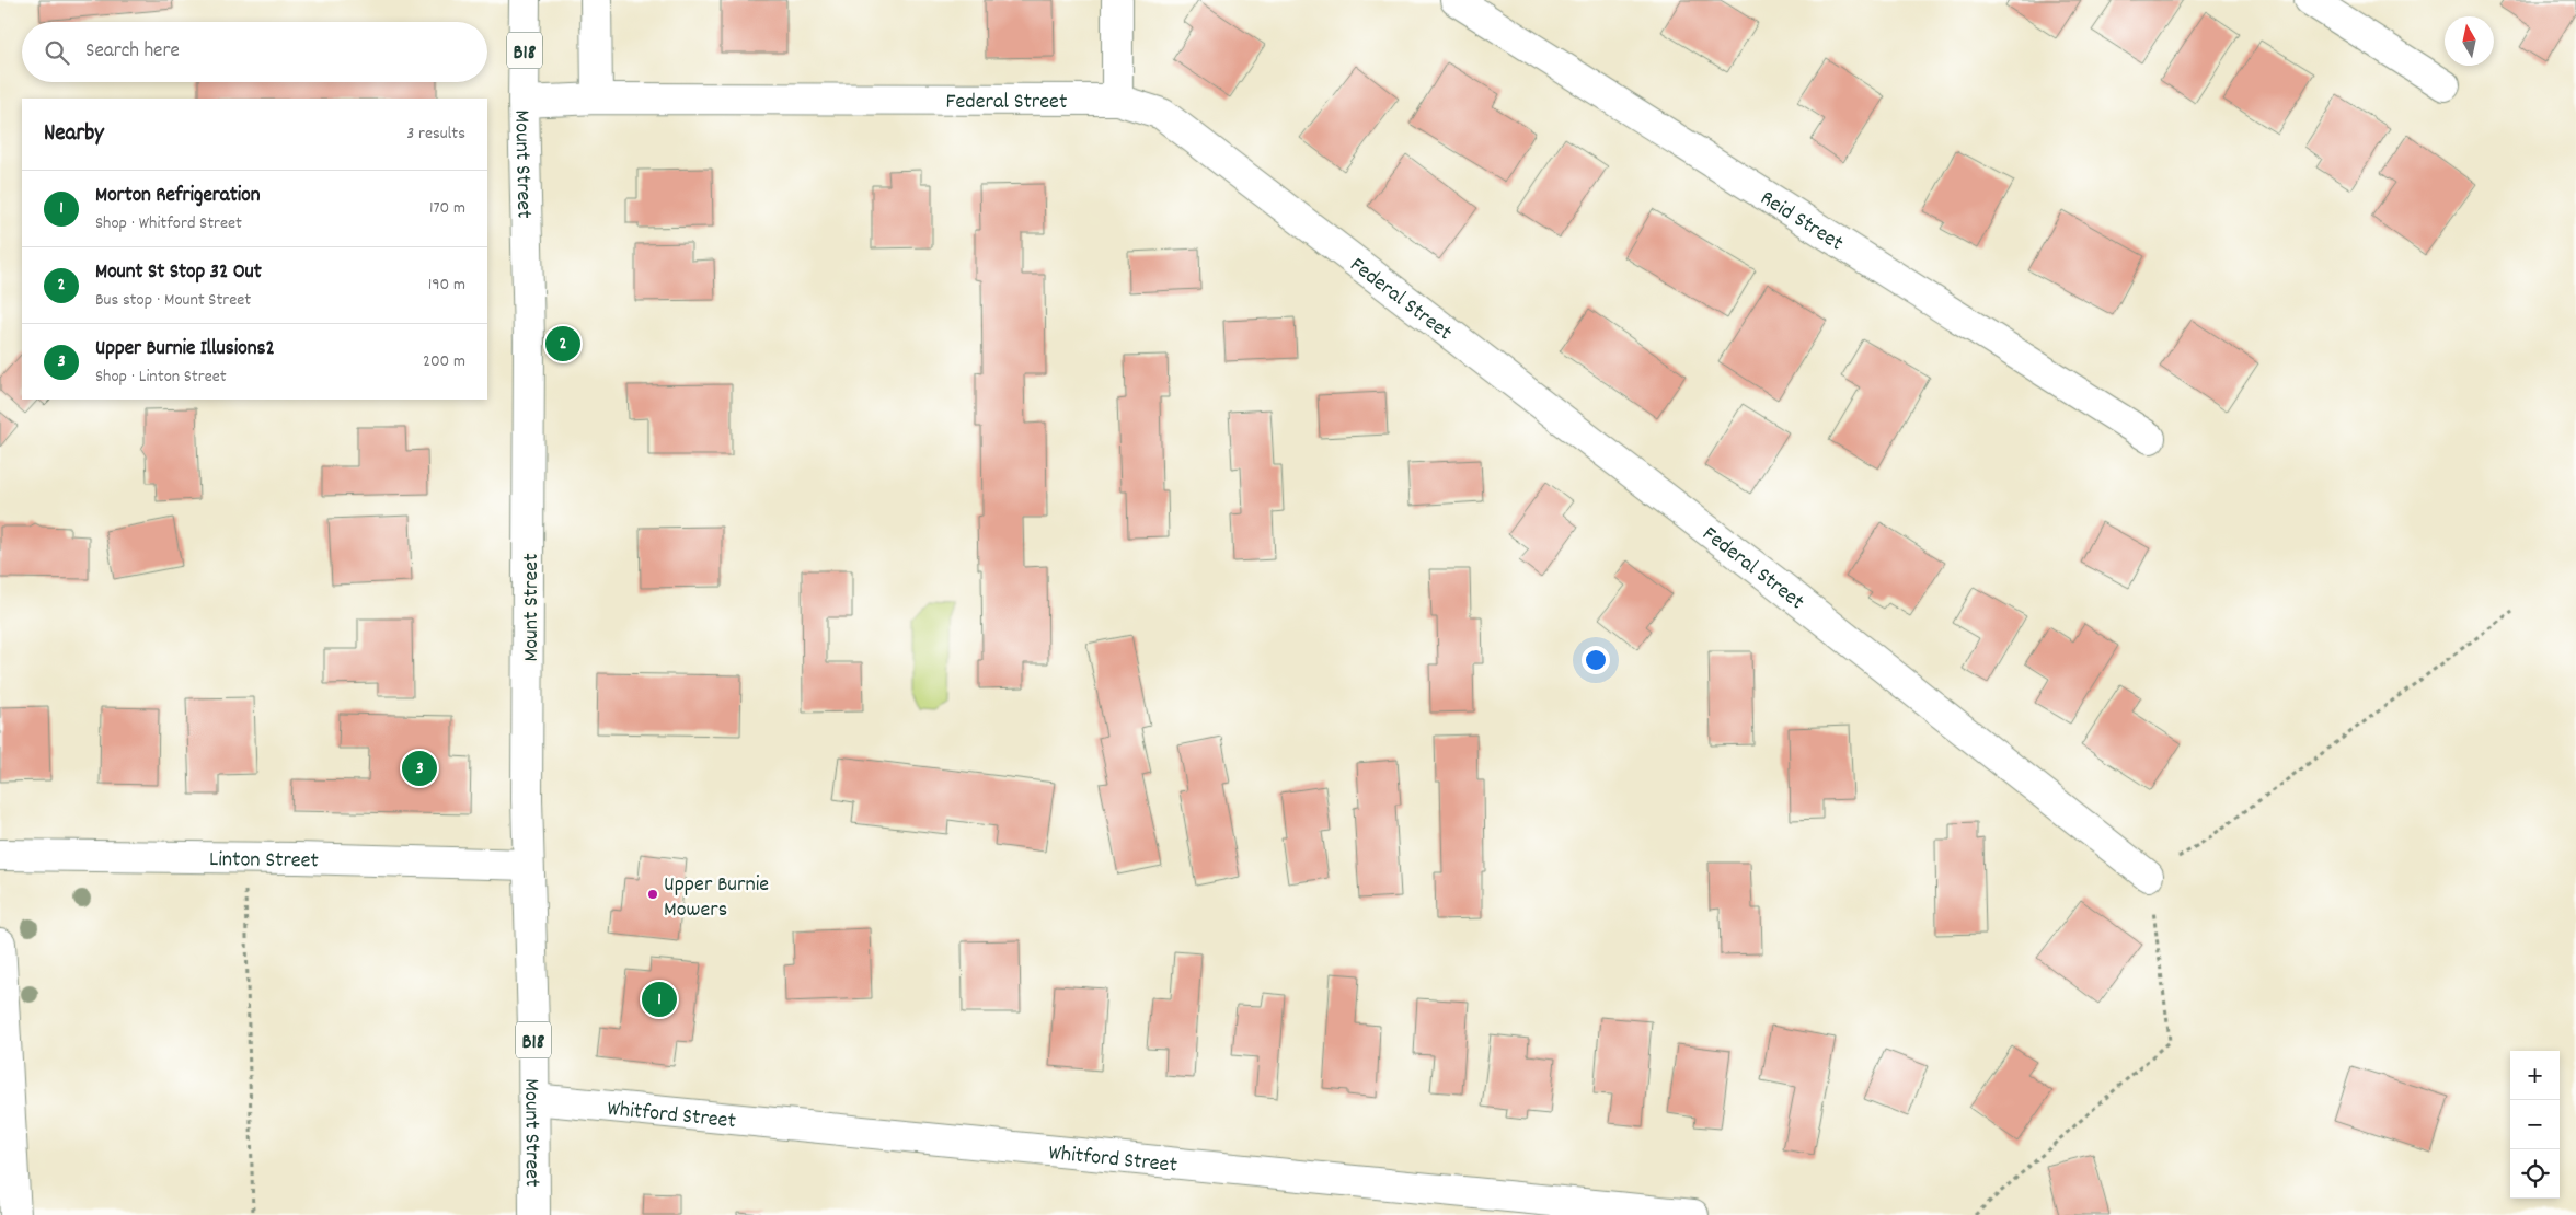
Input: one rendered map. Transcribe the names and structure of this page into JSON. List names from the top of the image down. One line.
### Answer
{"streets":{"main road":["B18","Federal Street","Mount Street","Reid Street","Linton Street","Whitford Street"]},"crossings":[["Federal Street","Mount Street"],["Mount Street","Linton Street"],["Mount Street","Whitford Street"]],"places":["Upper Burnie Mowers"],"north":"top","page":{"search":"Search here","heading":["Nearby","3 results"],"list":[{"mark":"1","name":"Morton Refrigeration","note":"Shop · Whitford Street","value":"170 m"},{"mark":"2","name":"Mount St Stop 32 Out","note":"Bus stop · Mount Street","value":"190 m"},{"mark":"3","name":"Upper Burnie Illusions2","note":"Shop · Linton Street","value":"200 m"}],"pins":["2","3","1"],"map_buttons":["+","−"]}}
